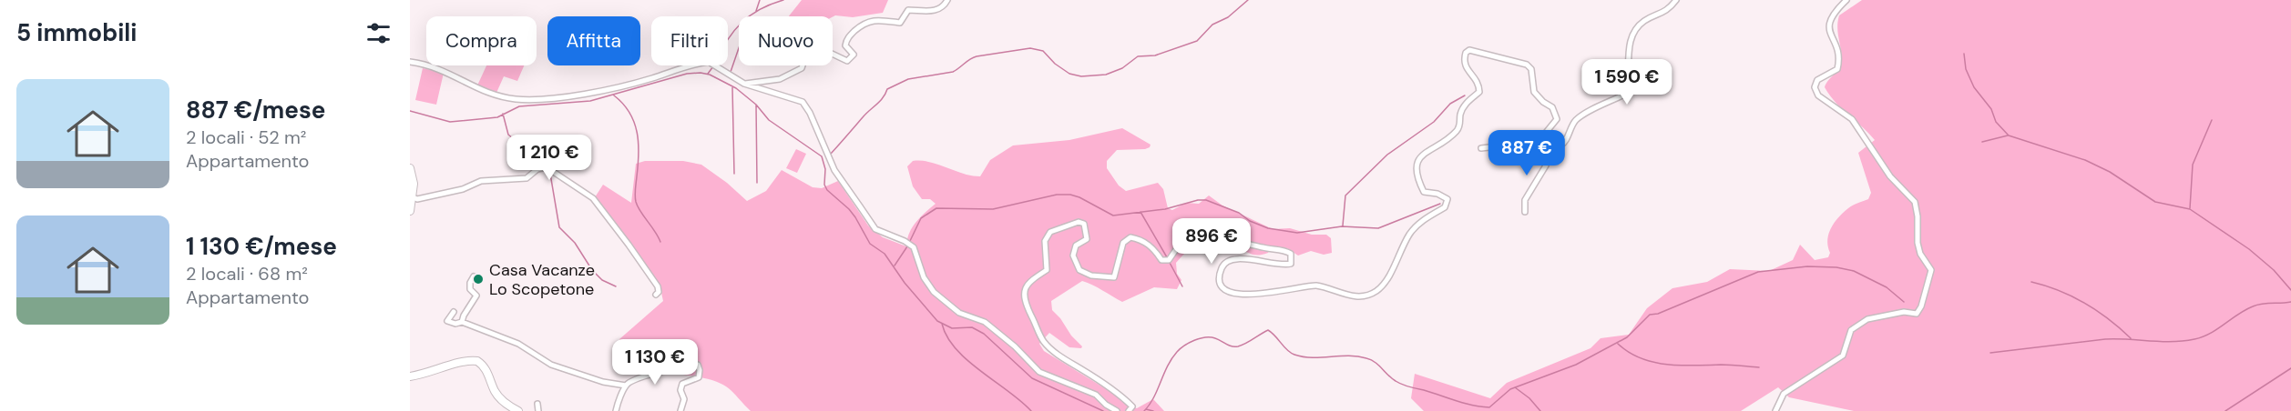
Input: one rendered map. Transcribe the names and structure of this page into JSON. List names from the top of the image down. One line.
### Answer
{"places":["Casa Vacanze Lo Scopetone"],"page":{"heading":"5 immobili","chip":["Compra","Affitta","Filtri","Nuovo"],"price":["1 590 €","887 €","1 210 €","896 €","1 130 €"],"list":[{"name":"887 €/mese","note":"2 locali · 52 m² · Appartamento"},{"name":"1 130 €/mese","note":"2 locali · 68 m² · Appartamento"}]}}
